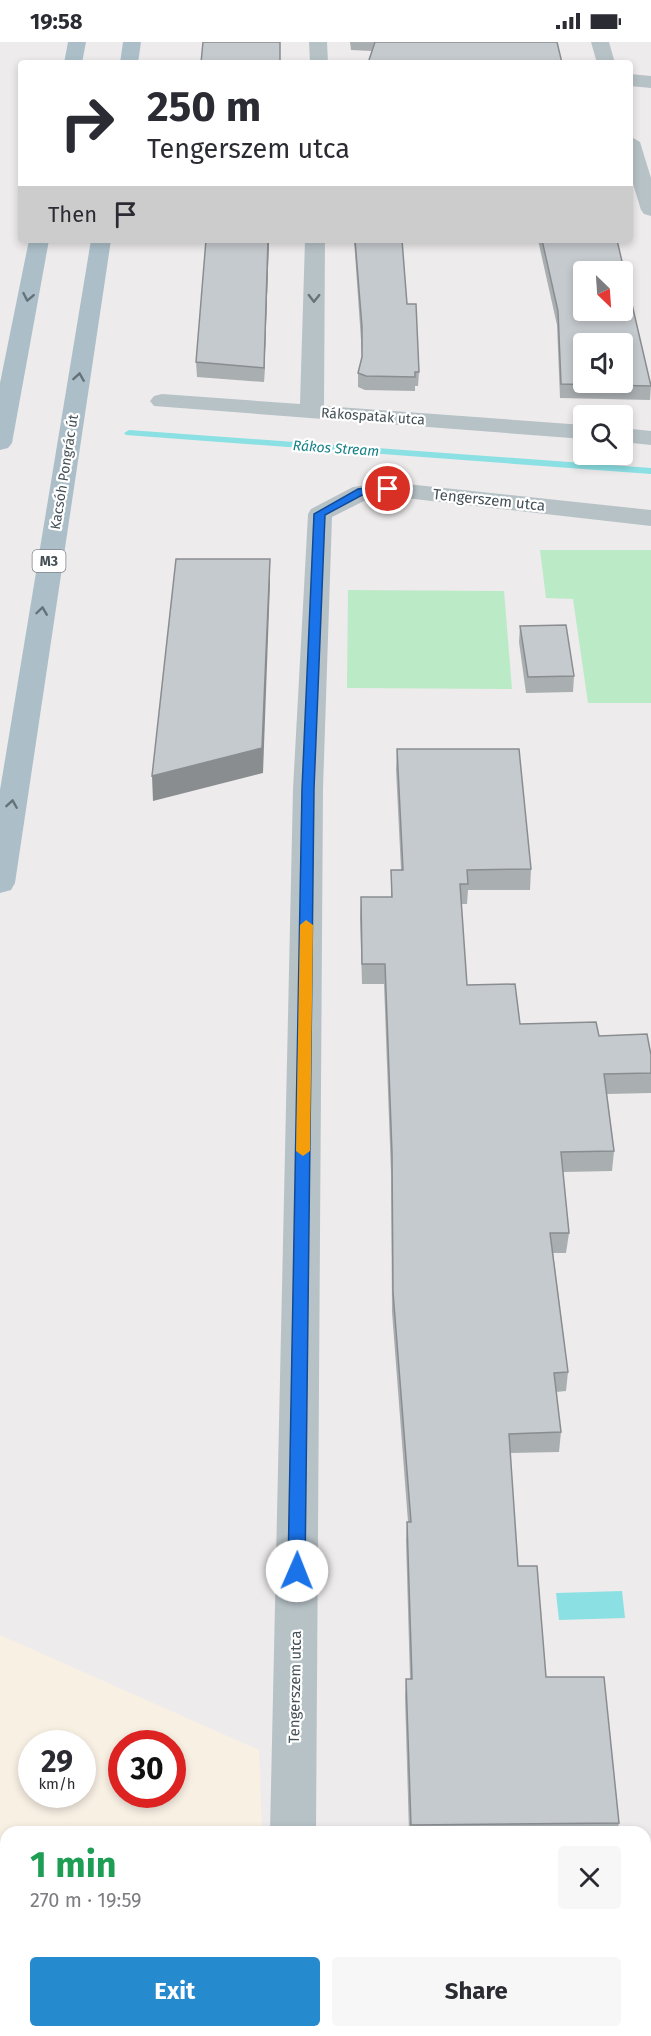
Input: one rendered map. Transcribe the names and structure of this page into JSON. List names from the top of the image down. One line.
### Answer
{"streets":{"main road":["Kacsóh Pongrác út","M3"],"street":["Rákospatak utca","Tengerszem utca"]},"water":["Rákos Stream"],"north":"bottom right","page":{"status":"19:58","turn":["250 m","Tengerszem utca"],"then":"Then","speed":"29 km/h","limit":"30","heading":["1 min","270 m · 19:59"],"buttons":["Exit","Share"]}}
